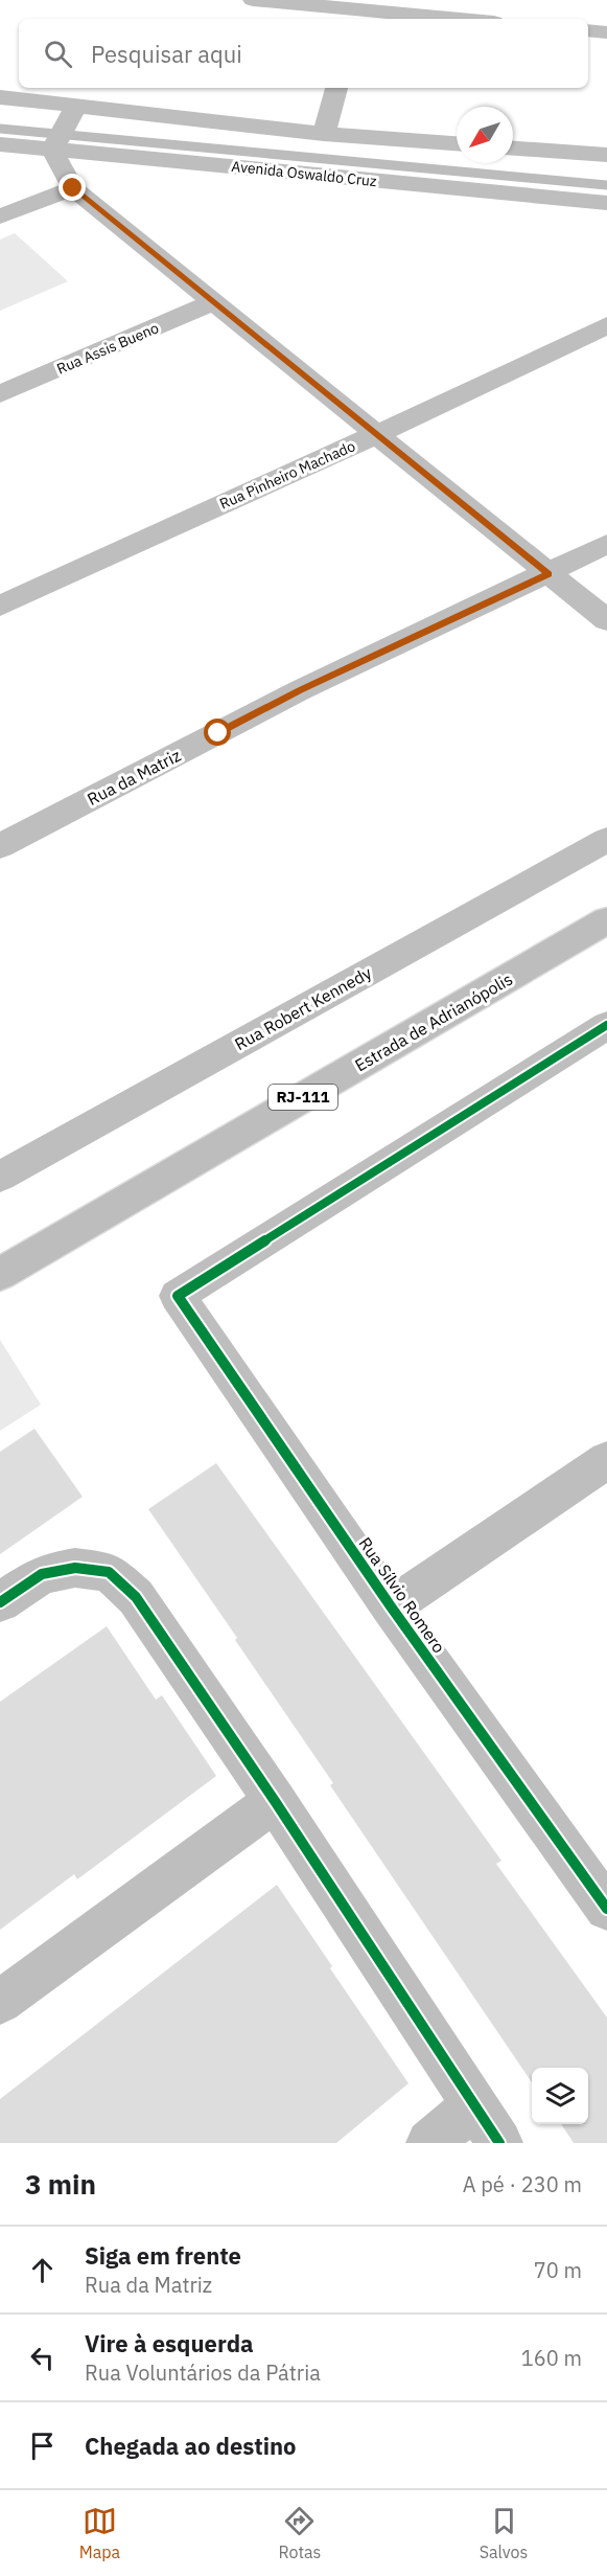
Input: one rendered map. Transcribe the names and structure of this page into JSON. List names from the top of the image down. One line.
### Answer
{"streets":{"main road":["Estrada de Adrianópolis","RJ-111"],"street":["Avenida Oswaldo Cruz","Rua Assis Bueno","Rua Pinheiro Machado","Rua da Matriz","Rua Robert Kennedy","Rua Sílvio Romero"]},"north":"bottom left","page":{"search":"Pesquisar aqui","heading":["3 min","A pé · 230 m"],"list":[["Siga em frente","Rua da Matriz","70 m"],["Vire à esquerda","Rua Voluntários da Pátria","160 m"],"Chegada ao destino"],"nav":["Mapa","Rotas","Salvos"]}}
